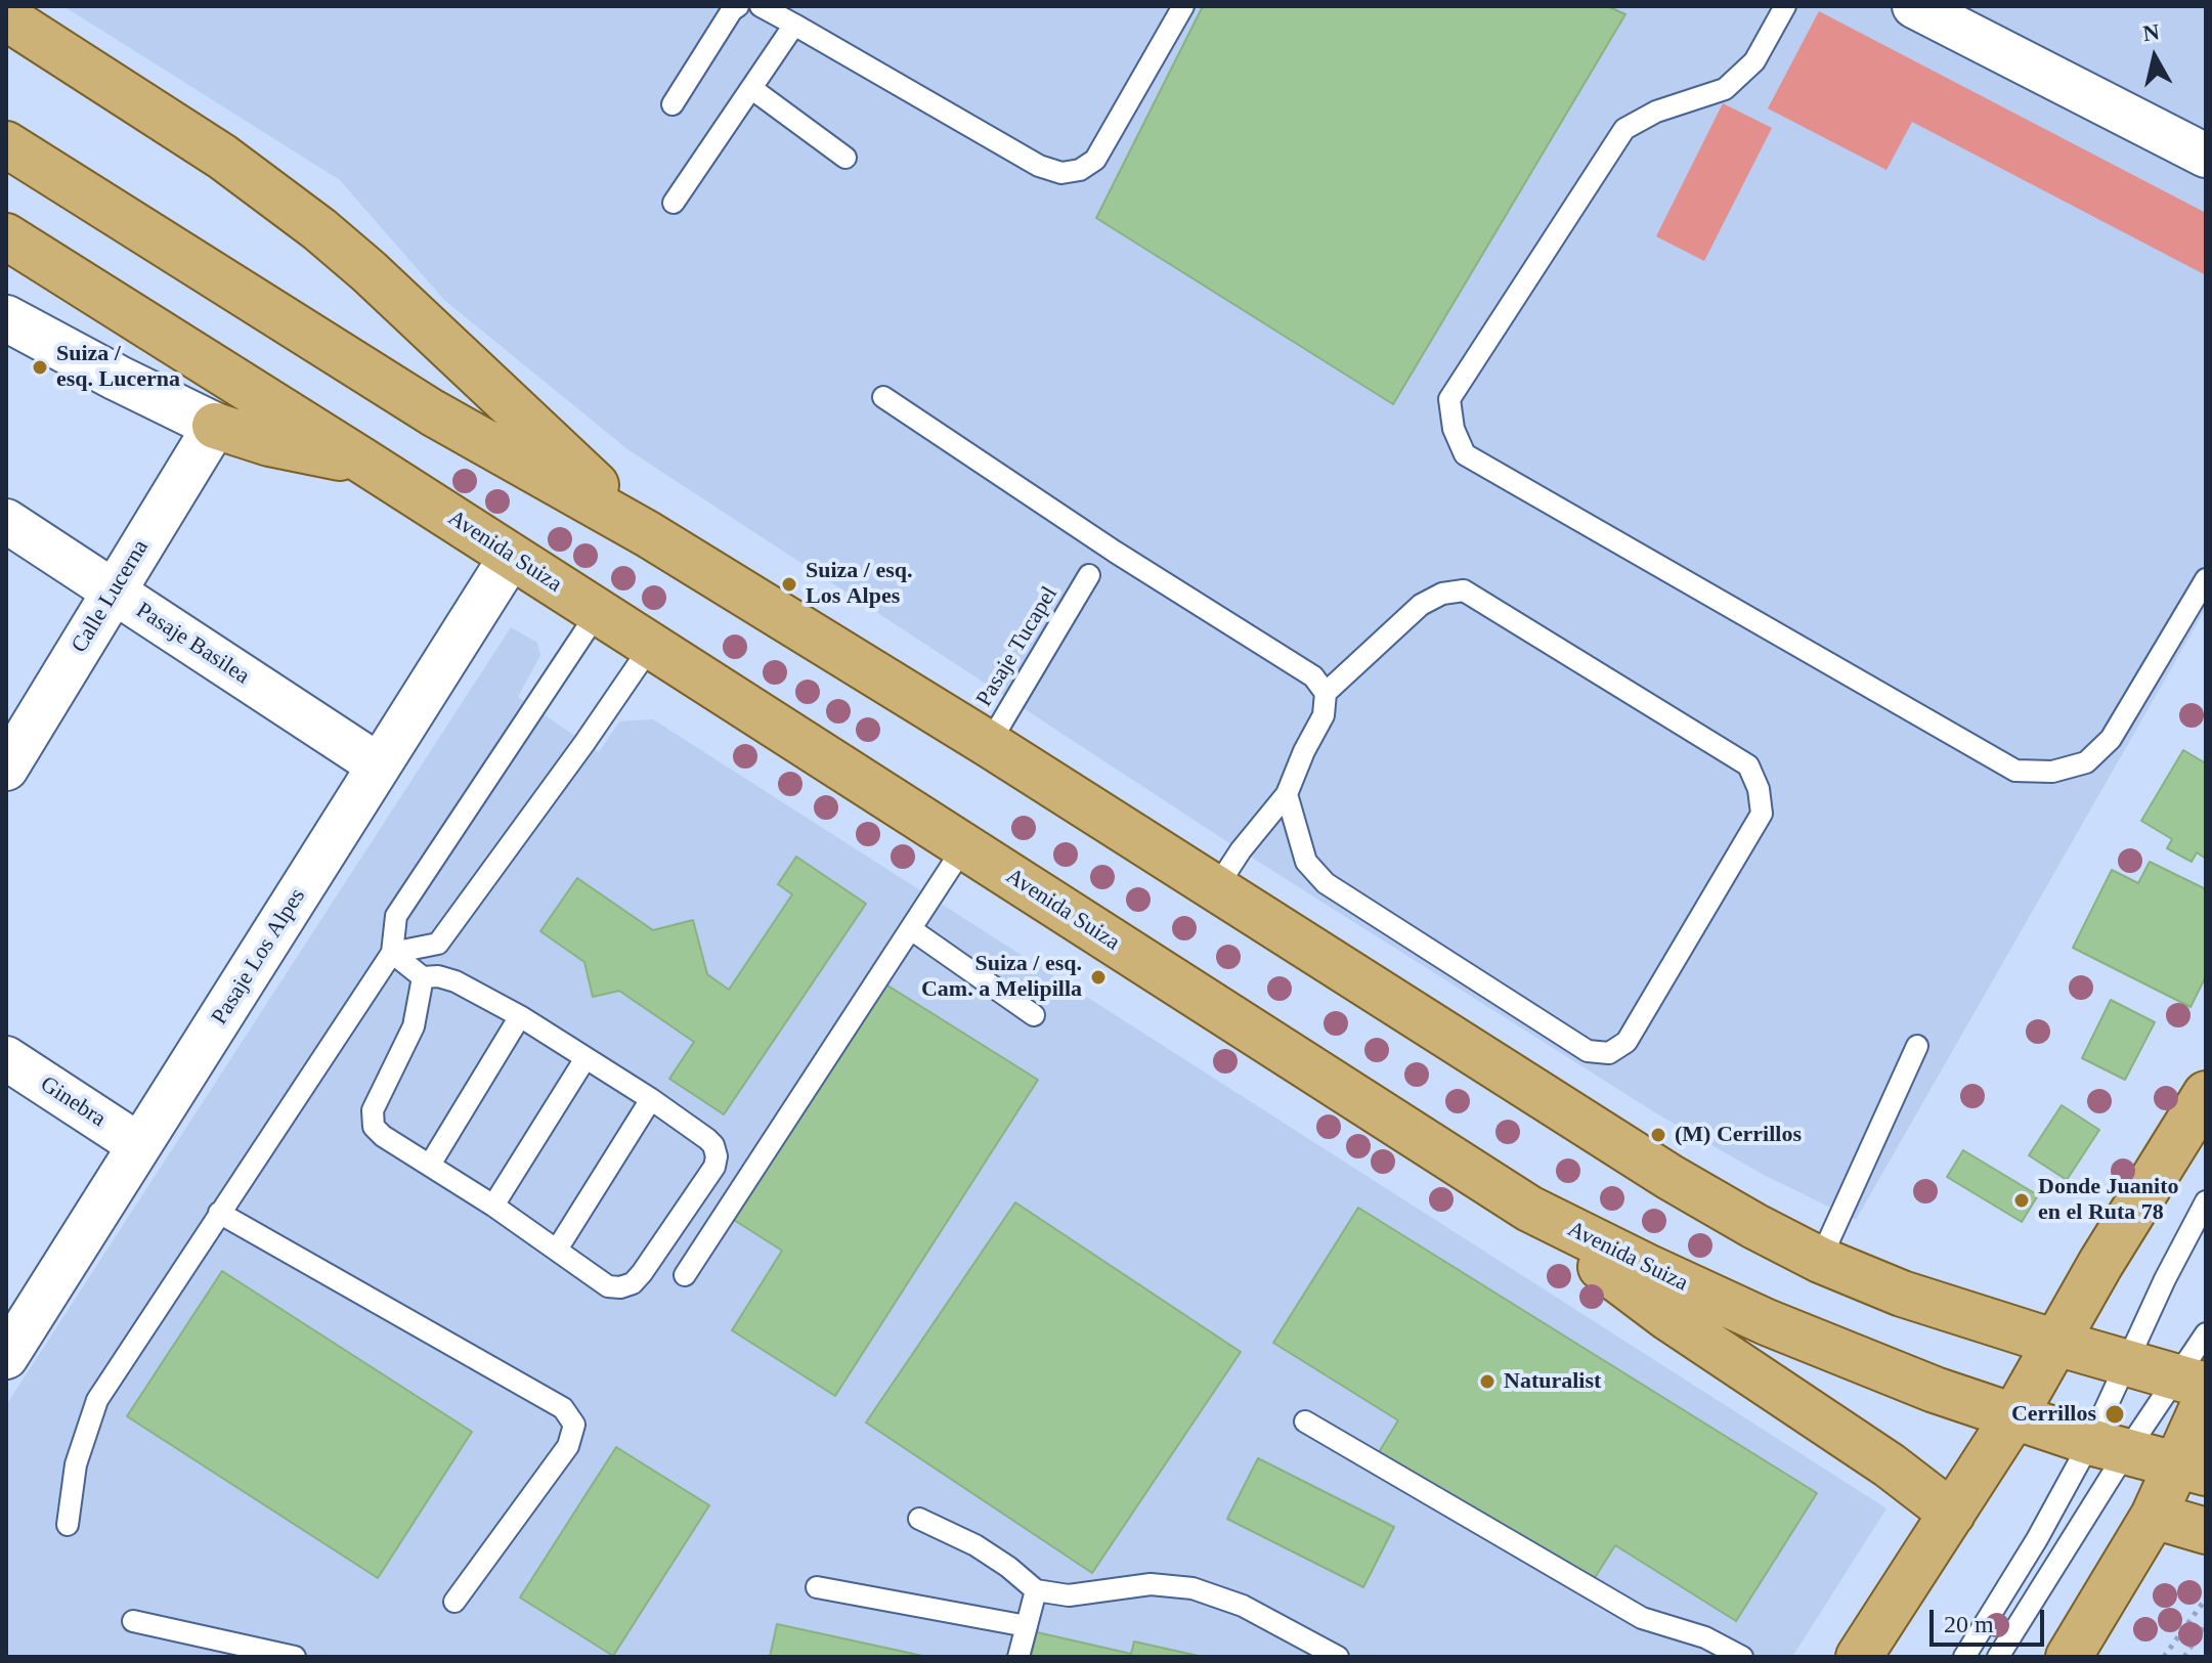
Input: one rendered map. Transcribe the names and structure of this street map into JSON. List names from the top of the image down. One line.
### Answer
{"streets":{"main road":["Avenida Suiza"],"street":["Calle Lucerna","Pasaje Basilea","Pasaje Los Alpes","Ginebra"],"lane":["Pasaje Tucapel"]},"crossings":[["Avenida Suiza","Pasaje Los Alpes"],["Calle Lucerna","Pasaje Basilea"],["Pasaje Basilea","Pasaje Los Alpes"],["Pasaje Los Alpes","Ginebra"]],"places":["Suiza / esq. Lucerna","Suiza / esq. Los Alpes","Suiza / esq. Cam. a Melipilla","(M) Cerrillos","Donde Juanito en el Ruta 78","Naturalist","Cerrillos"],"scale_bar":"20 m","north":"top"}
